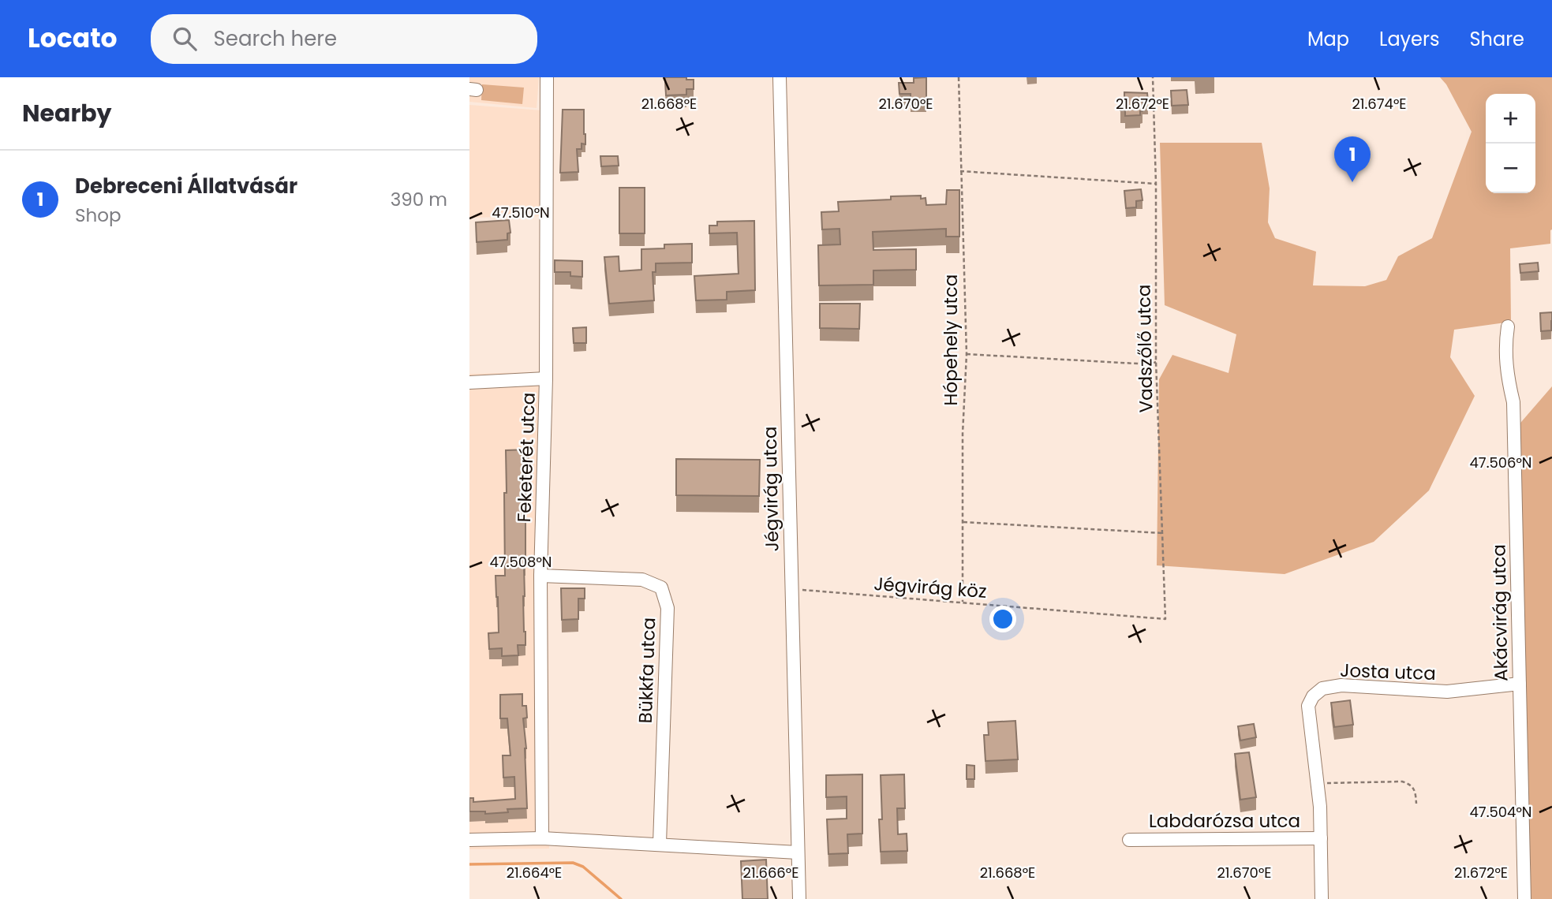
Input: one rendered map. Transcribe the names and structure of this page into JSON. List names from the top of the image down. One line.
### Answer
{"streets":{"street":["Feketerét utca","Jégvirág utca","Akácvirág utca","Bükkfa utca","Josta utca","Labdarózsa utca"],"path":["Hópehely utca","Vadszőlő utca","Jégvirág köz"]},"crossings":[["Hópehely utca","Jégvirág köz"],["Vadszőlő utca","Jégvirág köz"],["Feketerét utca","Bükkfa utca"],["Jégvirág utca","Jégvirág köz"],["Akácvirág utca","Josta utca"],["Josta utca","Labdarózsa utca"]],"page":{"header":"Locato","search":"Search here","nav":["Map","Layers","Share"],"heading":"Nearby","map_buttons":["+","−"],"pins":"1","list":[{"mark":"1","name":"Debreceni Állatvásár","note":"Shop","value":"390 m"}]},"coordinates":["21.668°E","21.670°E","21.672°E","21.674°E","47.510°N","47.506°N","47.508°N","47.504°N","21.664°E","21.666°E"]}
